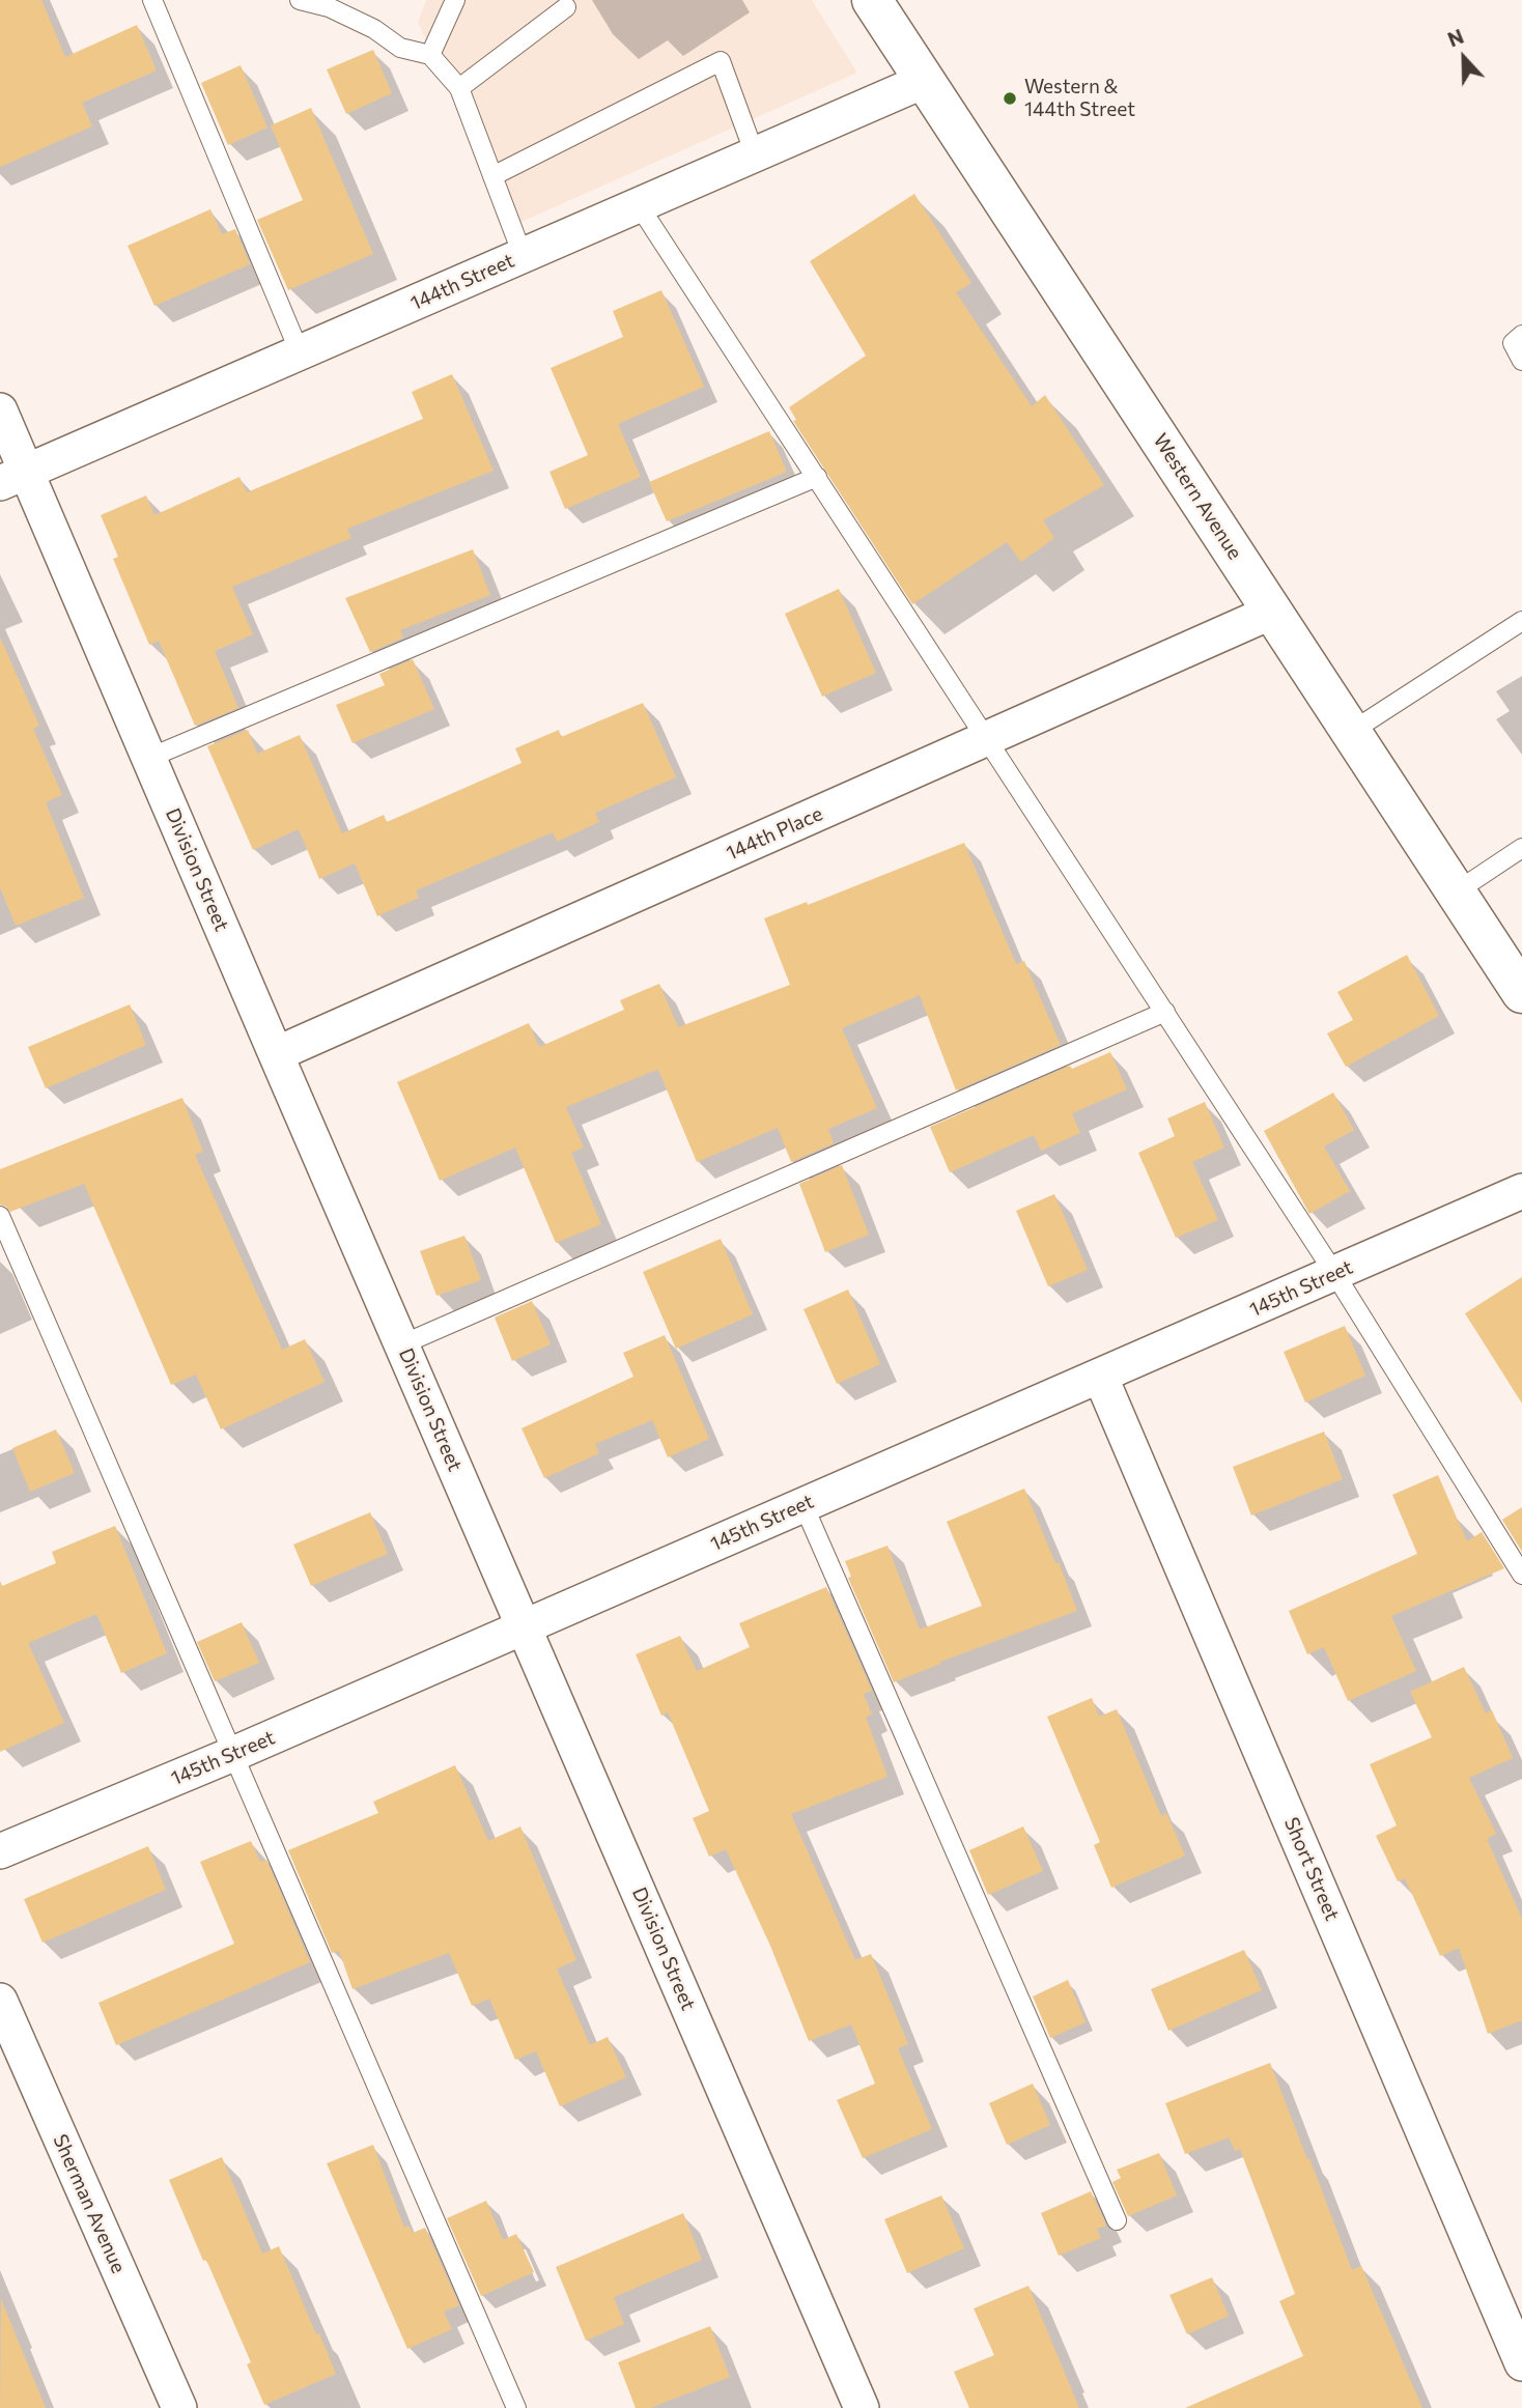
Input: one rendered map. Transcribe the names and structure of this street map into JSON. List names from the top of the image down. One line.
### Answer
{"streets":{"main road":["Western Avenue"],"street":["144th Street","144th Place","Division Street","145th Street","Short Street","Sherman Avenue"]},"crossings":[["144th Street","Western Avenue"],["144th Street","Division Street"],["Western Avenue","144th Place"],["144th Place","Division Street"],["Division Street","145th Street"],["145th Street","Short Street"]],"places":["Western & 144th Street"],"north":"top"}
